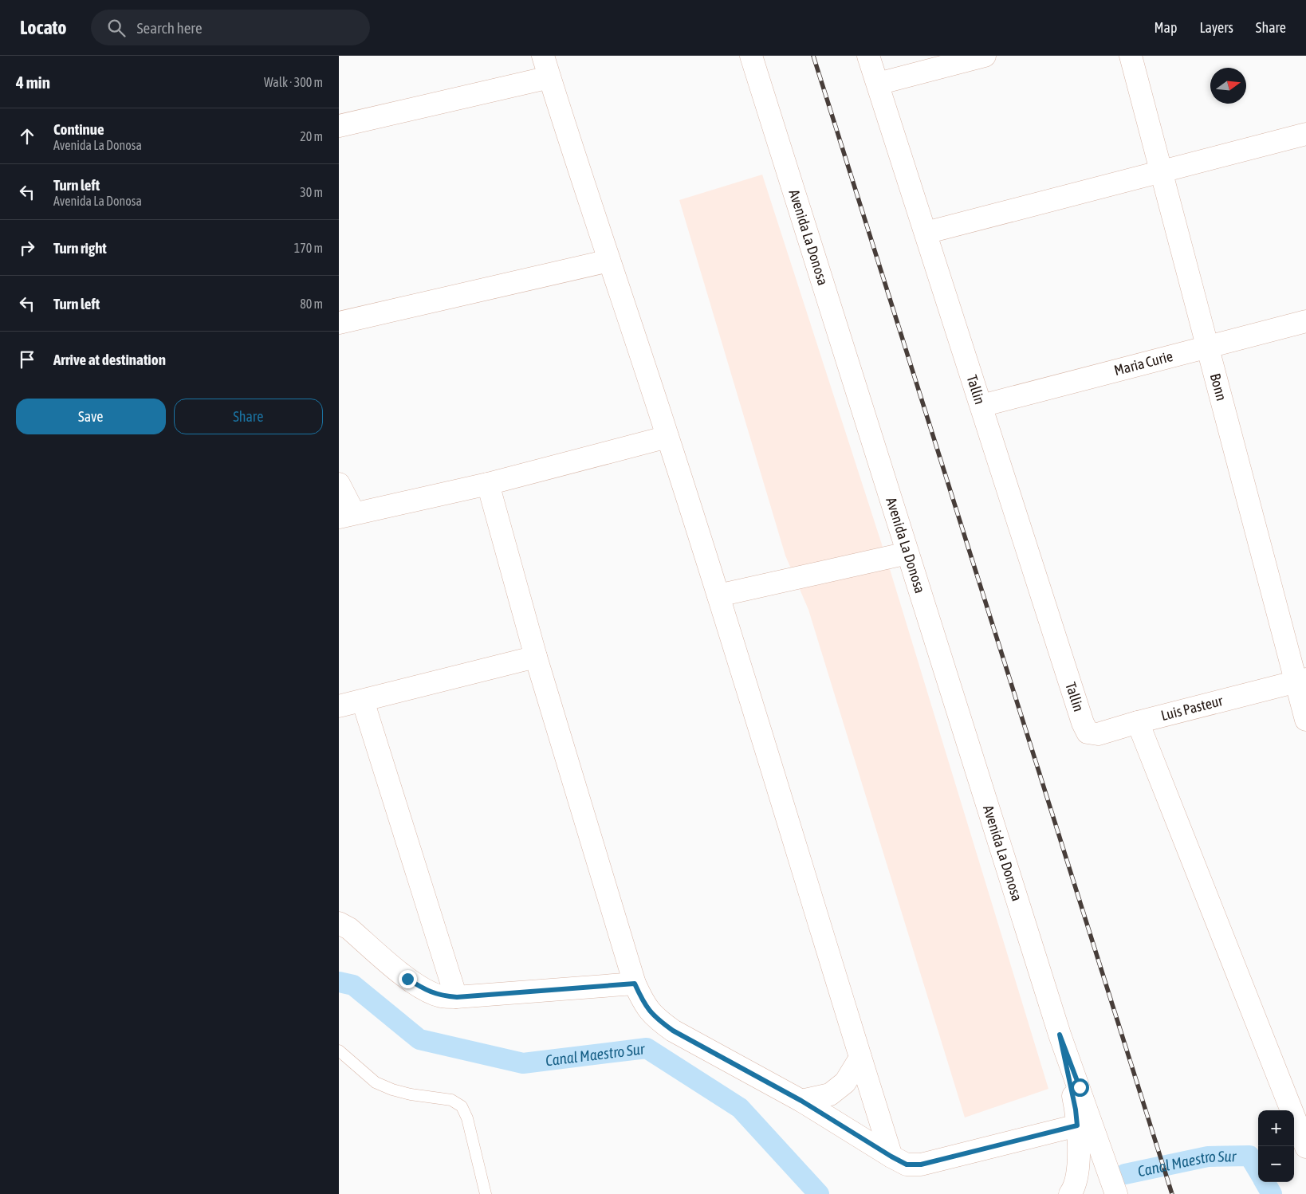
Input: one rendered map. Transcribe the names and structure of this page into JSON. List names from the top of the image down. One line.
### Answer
{"streets":{"street":["Avenida La Donosa","Maria Curie","Bonn","Tallin","Luis Pasteur"]},"crossings":[["Maria Curie","Bonn"],["Maria Curie","Tallin"],["Bonn","Luis Pasteur"],["Tallin","Luis Pasteur"]],"water":["Canal Maestro Sur"],"north":"right","page":{"header":"Locato","search":"Search here","nav":["Map","Layers","Share"],"heading":["4 min","Walk · 300 m"],"list":[["Continue","Avenida La Donosa","20 m"],["Turn left","Avenida La Donosa","30 m"],["Turn right","170 m"],["Turn left","80 m"],"Arrive at destination"],"buttons":["Save","Share"],"map_buttons":["+","−"]}}
